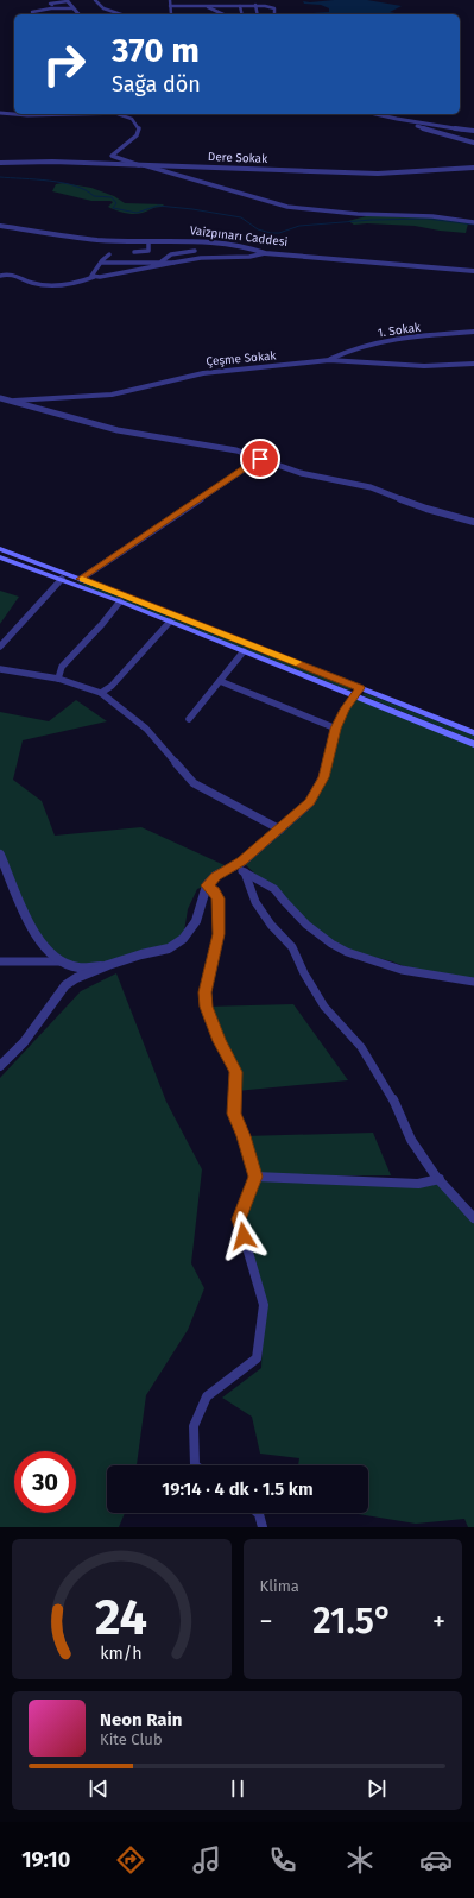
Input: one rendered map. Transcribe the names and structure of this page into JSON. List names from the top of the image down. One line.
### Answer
{"streets":{"street":["Dere Sokak","Vaizpınarı Caddesi","1. Sokak","Çeşme Sokak"]},"crossings":[["1. Sokak","Çeşme Sokak"]],"page":{"turn":["370 m","Sağa dön"],"limit":"30","trip":"19:14 · 4 dk · 1.5 km","tile":"Klima","heat":["−","21.5°","+"],"song":["Neon Rain","Kite Club"],"tabs":"19:10","gauge":["24","km/h"]}}
